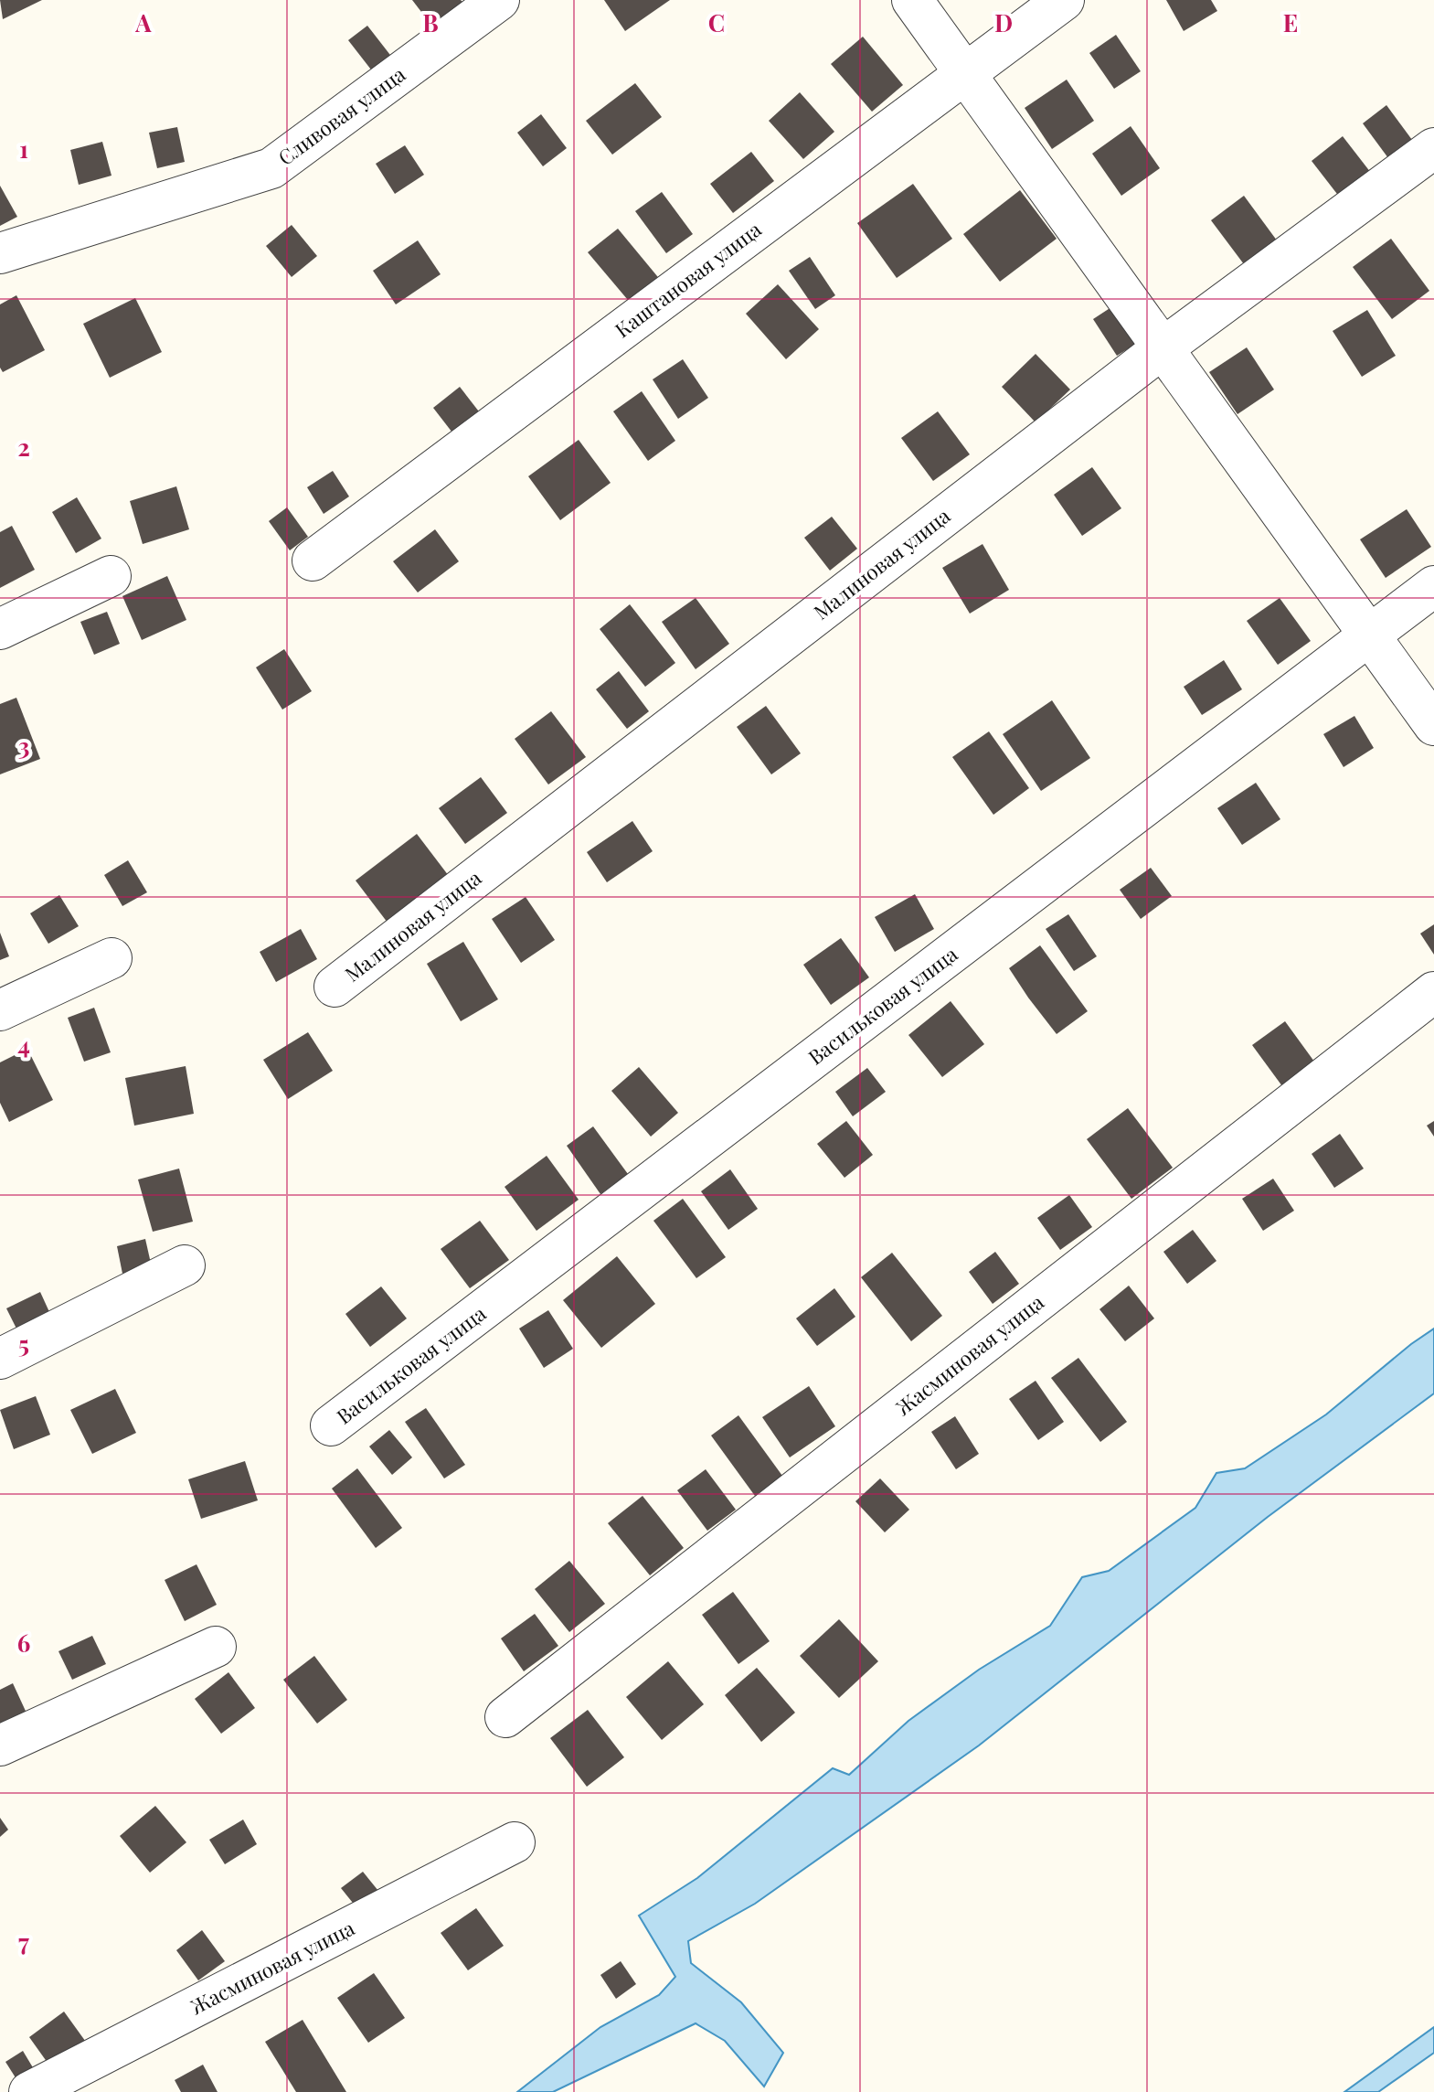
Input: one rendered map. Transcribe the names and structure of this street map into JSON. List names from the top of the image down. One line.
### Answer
{"streets":{"street":["Сливовая улица","Каштановая улица","Малиновая улица","Васильковая улица","Жасминовая улица"]},"grid":{"columns":["A","B","C","D","E"],"rows":["1","2","3","4","5","6","7"]}}
